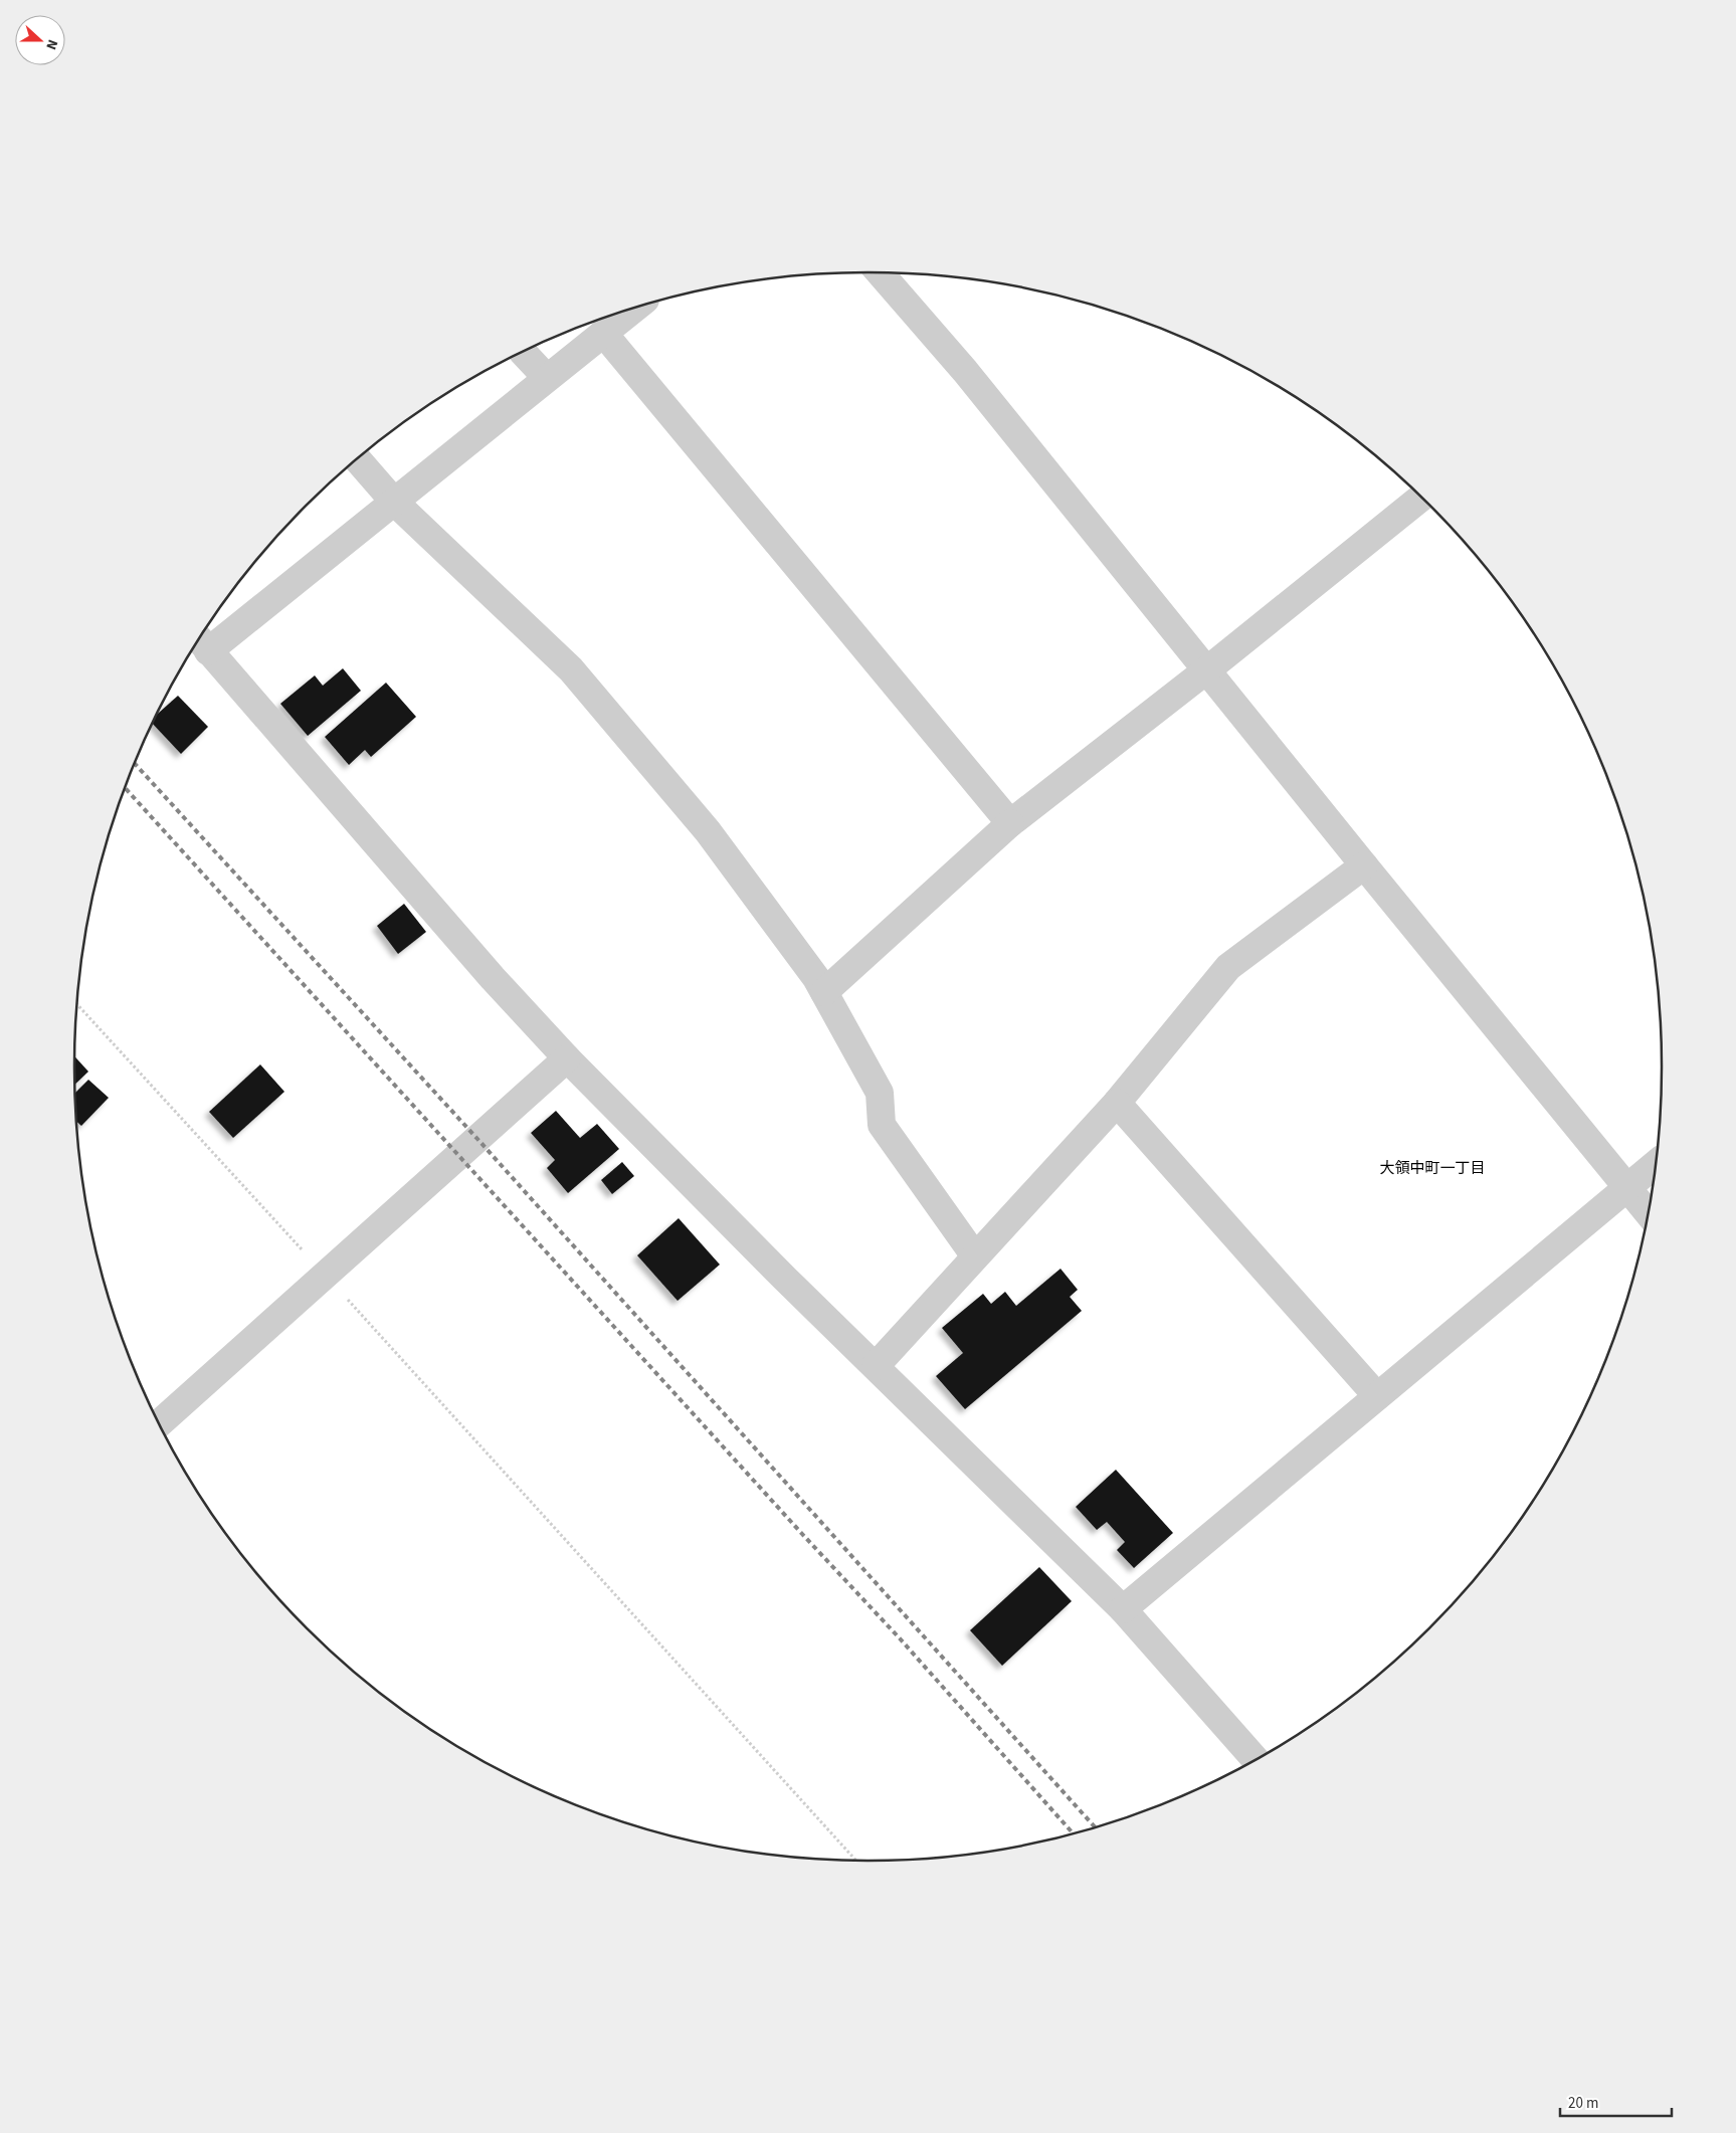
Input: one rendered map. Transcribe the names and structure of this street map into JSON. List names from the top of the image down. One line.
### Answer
{"districts":["大領中町一丁目"],"scale_bar":"20 m","north":"right"}
